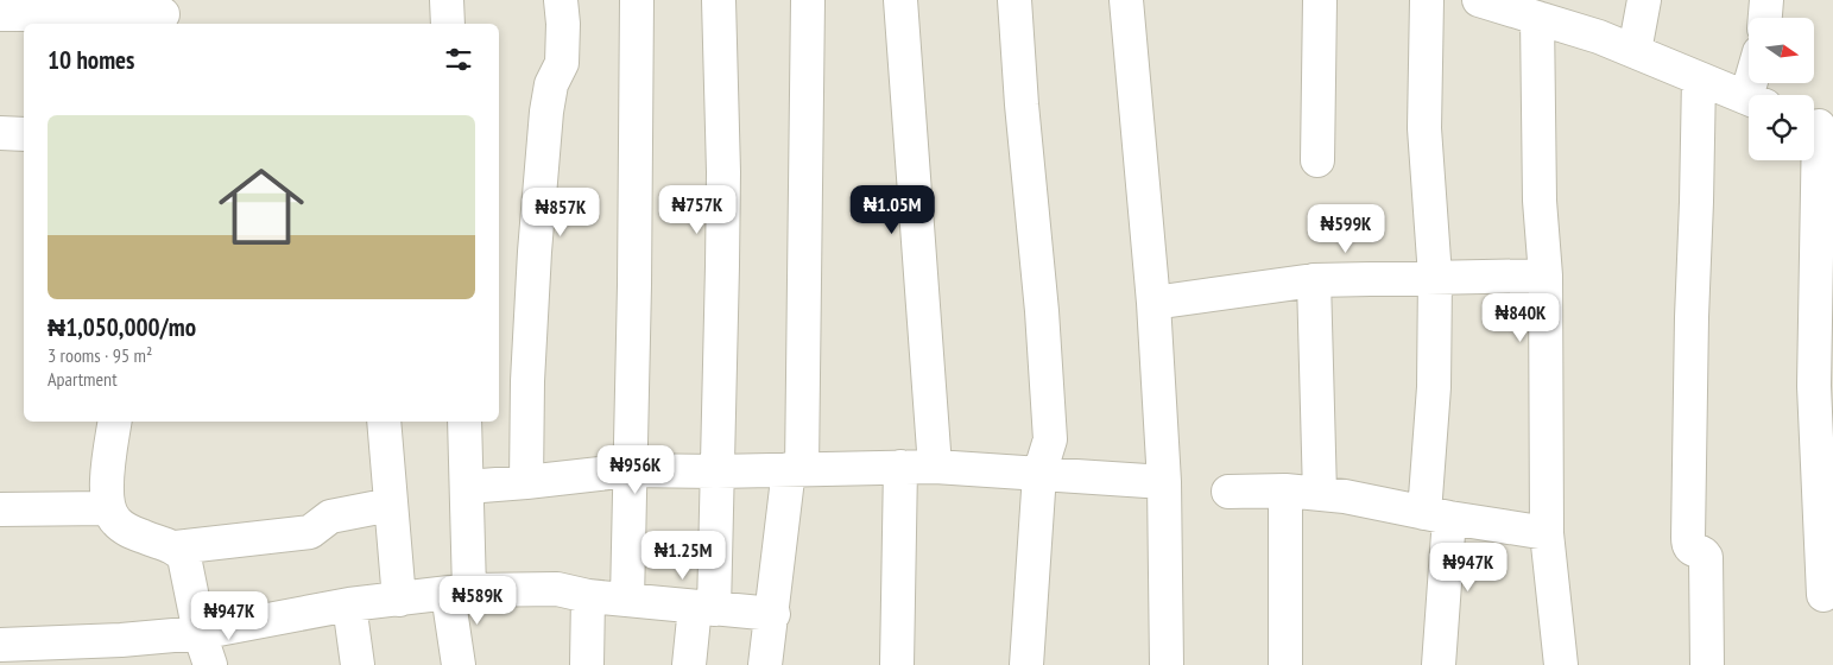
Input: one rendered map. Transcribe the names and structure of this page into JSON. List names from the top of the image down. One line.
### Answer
{"north":"right","page":{"heading":"10 homes","list":[{"name":"₦1,050,000/mo","note":"3 rooms · 95 m² · Apartment"}],"price":["₦757K","₦1.05M","₦857K","₦599K","₦840K","₦956K","₦1.25M","₦947K","₦589K","₦947K"]}}
